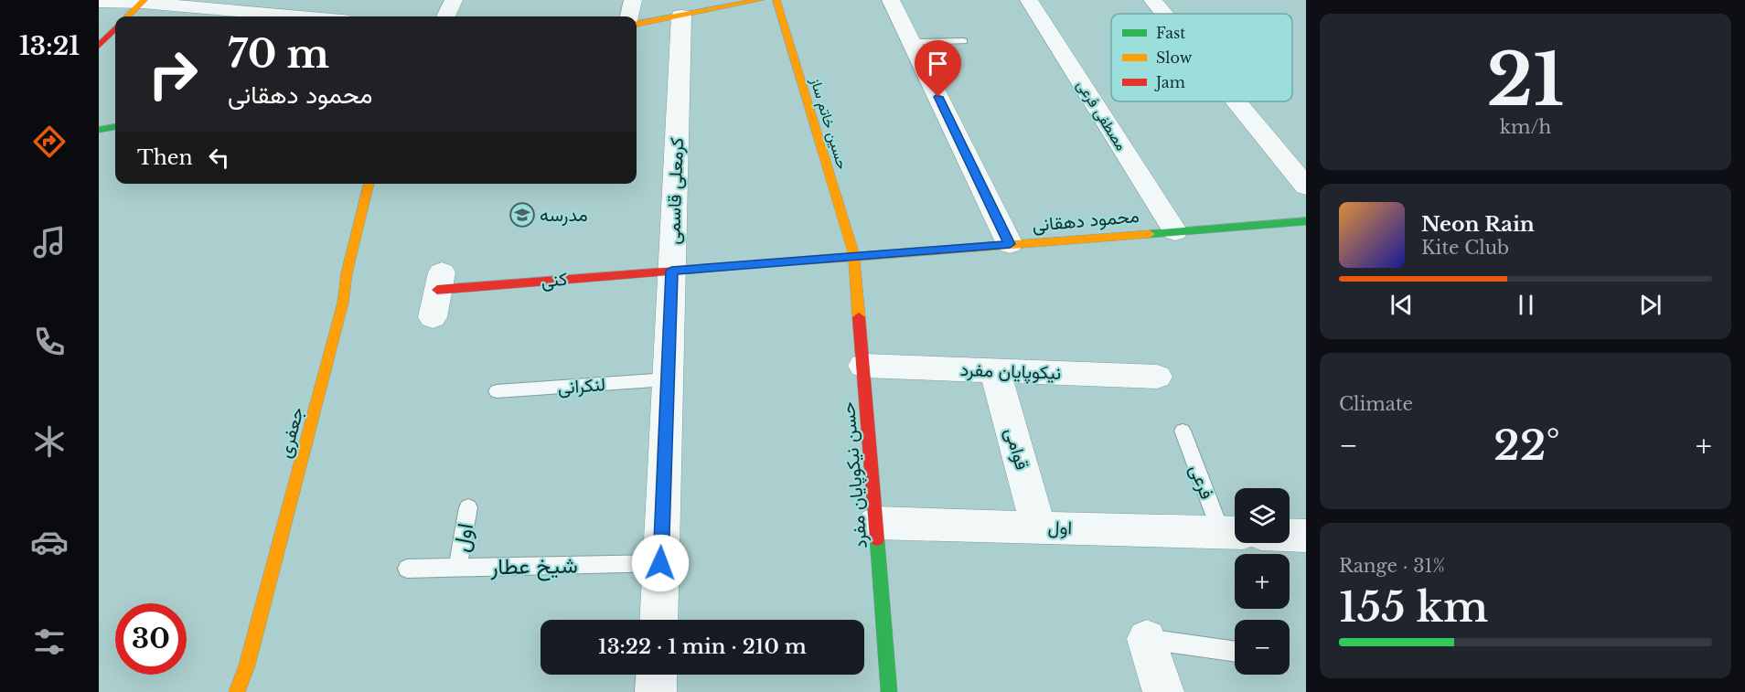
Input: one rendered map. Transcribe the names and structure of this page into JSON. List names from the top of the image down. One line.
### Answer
{"streets":{"street":["مصطفی فرعی","حسین خاتم ساز","کرمعلی قاسمی","محمود دهقانی","کنی","نیکوپایان مفرد","جعفری","قوامی","حسن نیکوپایان مفرد","اول"],"lane":["لنکرانی","فرعی","شیخ عطار"]},"crossings":[["مصطفی فرعی","محمود دهقانی"],["حسین خاتم ساز","محمود دهقانی"],["حسین خاتم ساز","حسن نیکوپایان مفرد"],["کرمعلی قاسمی","محمود دهقانی"],["کرمعلی قاسمی","کنی"],["کرمعلی قاسمی","لنکرانی"],["کرمعلی قاسمی","شیخ عطار"],["محمود دهقانی","کنی"],["محمود دهقانی","حسن نیکوپایان مفرد"],["نیکوپایان مفرد","قوامی"],["نیکوپایان مفرد","حسن نیکوپایان مفرد"],["قوامی","اول"],["حسن نیکوپایان مفرد","اول"],["فرعی","اول"],["اول","شیخ عطار"]],"places":{"school or university":["مدرسه"]},"legend":["Fast","Slow","Jam"],"page":{"tabs":"13:21","tile":[["21","km/h"],"Climate",["Range · 31%","155 km"]],"turn":["70 m","محمود دهقانی"],"then":"Then","song":["Neon Rain","Kite Club"],"heat":["−","22°","+"],"map_buttons":["+","−"],"limit":"30","trip":"13:22 · 1 min · 210 m"}}
